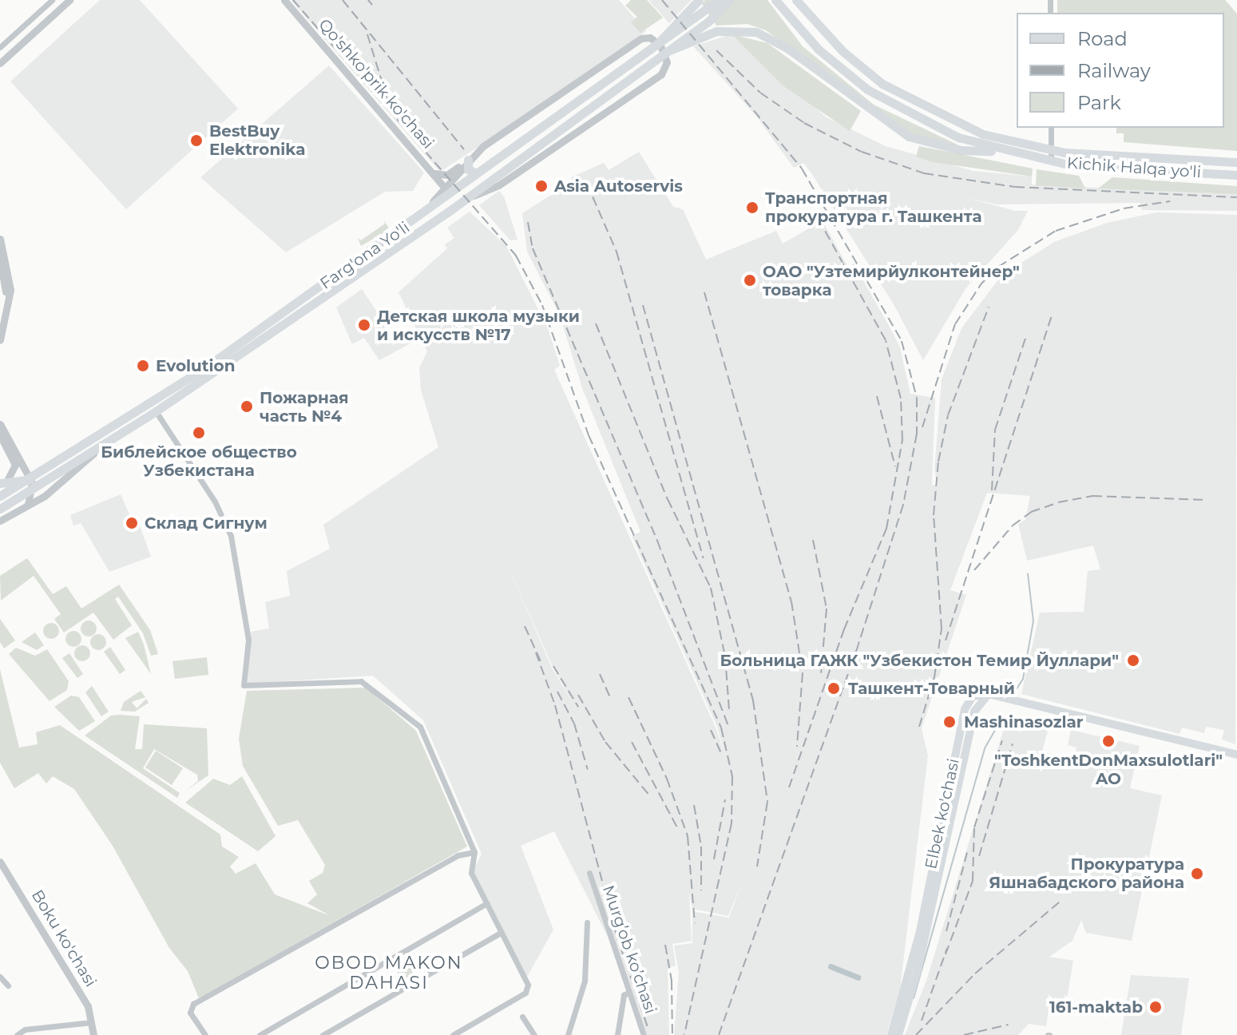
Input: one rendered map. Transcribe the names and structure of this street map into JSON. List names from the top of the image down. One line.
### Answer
{"streets":{"main road":["Kichik Halqa yo'li","Farg'ona Yo'li","Elbek ko'chasi"],"street":["Qo'shko'prik ko'chasi","Boku ko'chasi","Murg’ob ko’chasi"]},"districts":["OBOD MAKON DAHASI"],"places":["BestBuy Elektronika","Asia Autoservis","Транспортная прокуратура г. Ташкента","ОАО \"Узтемирйулконтейнер\" товарка","Детская школа музыки и искусств №17","Evolution","Пожарная часть №4","Библейское общество Узбекистана","Склад Сигнум","Больница ГАЖК \"Узбекистон Темир Йуллари\"","Ташкент-Товарный","Mashinasozlar","\"ToshkentDonMaxsulotlari\" AO","Прокуратура Яшнабадского района","161-maktab"],"legend":["Road","Railway","Park"]}
